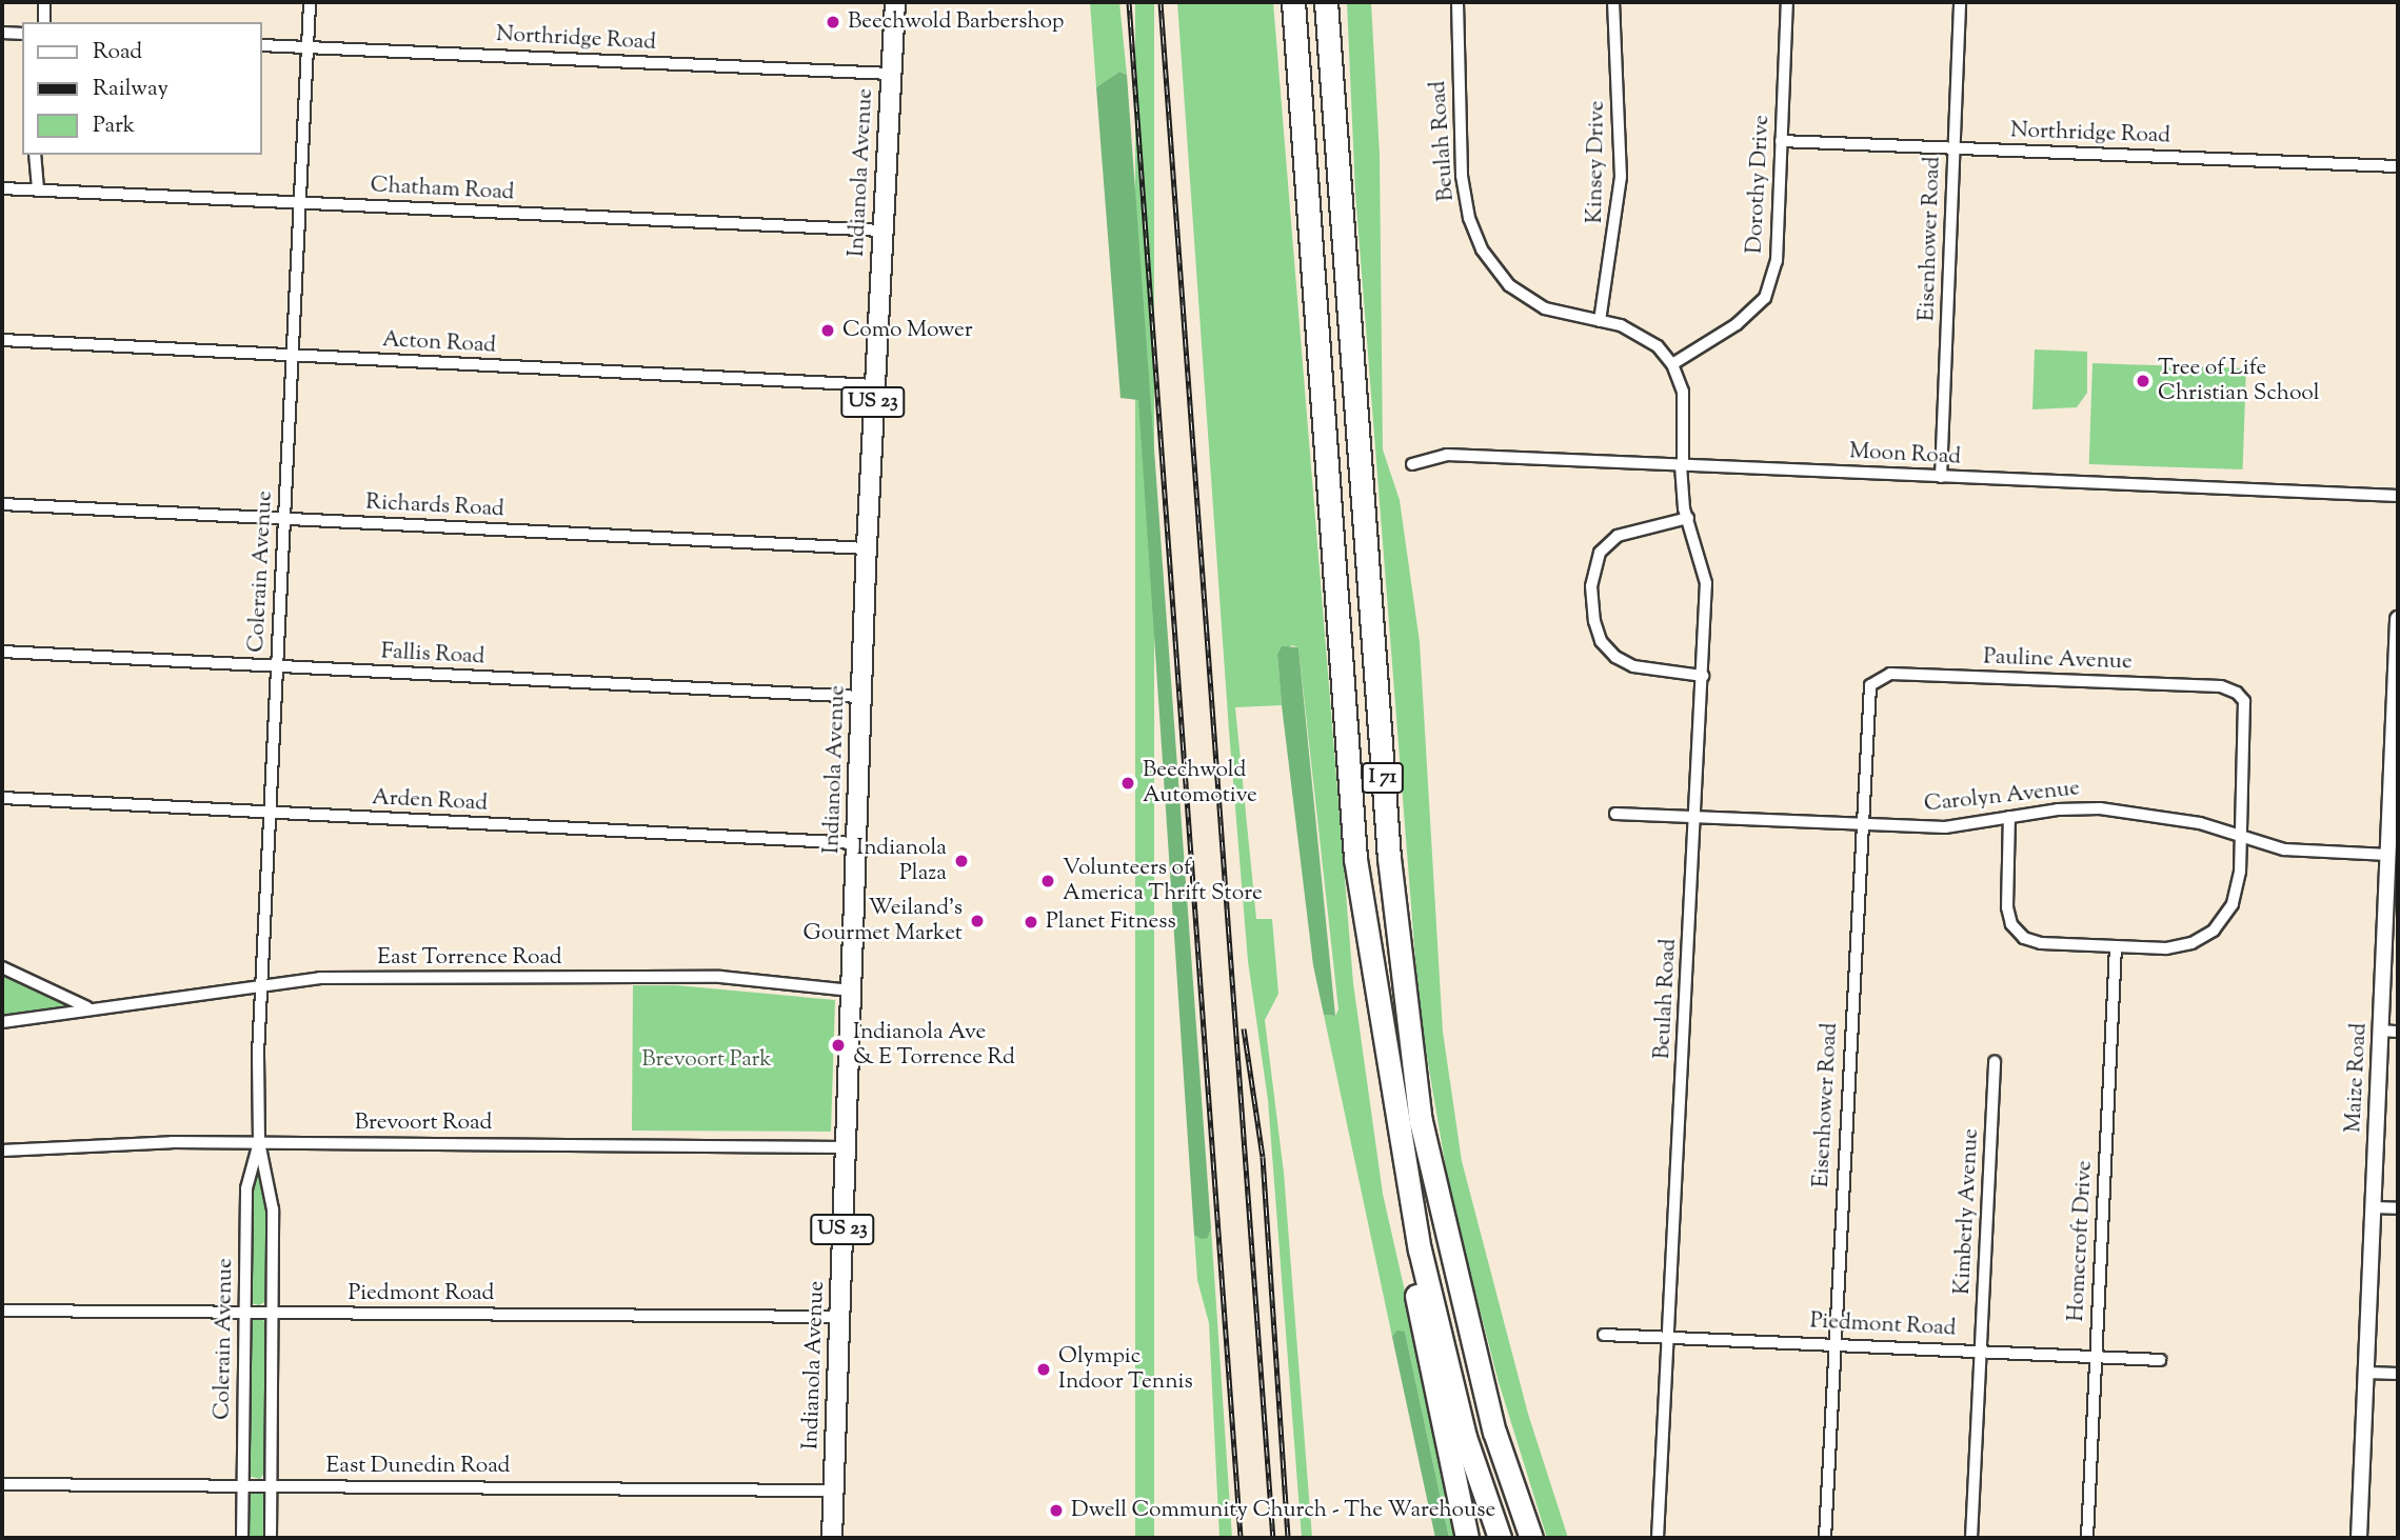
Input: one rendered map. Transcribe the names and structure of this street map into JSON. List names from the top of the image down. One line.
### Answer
{"streets":{"highway":["I 71"],"main road":["Indianola Avenue","US 23"],"street":["Northridge Road","Beulah Road","Kinsey Drive","Dorothy Drive","Chatham Road","Eisenhower Road","Acton Road","Moon Road","Richards Road","Colerain Avenue","Fallis Road","Pauline Avenue","Carolyn Avenue","Arden Road","East Torrence Road","Maize Road","Brevoort Road","Kimberly Avenue","Homecroft Drive","Piedmont Road","East Dunedin Road"]},"crossings":[["Northridge Road","Indianola Avenue"],["Northridge Road","Dorothy Drive"],["Northridge Road","Eisenhower Road"],["Northridge Road","Colerain Avenue"],["Beulah Road","Kinsey Drive"],["Beulah Road","Dorothy Drive"],["Beulah Road","Moon Road"],["Beulah Road","Carolyn Avenue"],["Beulah Road","Piedmont Road"],["Indianola Avenue","Chatham Road"],["Indianola Avenue","Acton Road"],["Indianola Avenue","Richards Road"],["Indianola Avenue","Fallis Road"],["Indianola Avenue","Arden Road"],["Indianola Avenue","East Torrence Road"],["Indianola Avenue","Brevoort Road"],["Indianola Avenue","Piedmont Road"],["Indianola Avenue","East Dunedin Road"],["Chatham Road","Colerain Avenue"],["Eisenhower Road","Moon Road"],["Eisenhower Road","Pauline Avenue"],["Eisenhower Road","Carolyn Avenue"],["Eisenhower Road","Piedmont Road"],["Acton Road","Colerain Avenue"],["Richards Road","Colerain Avenue"],["Colerain Avenue","Fallis Road"],["Colerain Avenue","Arden Road"],["Colerain Avenue","East Torrence Road"],["Colerain Avenue","Brevoort Road"],["Colerain Avenue","Piedmont Road"],["Colerain Avenue","East Dunedin Road"],["Pauline Avenue","Carolyn Avenue"],["Carolyn Avenue","Maize Road"],["Kimberly Avenue","Piedmont Road"],["Homecroft Drive","Piedmont Road"]],"parks":["Brevoort Park"],"places":["Beechwold Barbershop","Como Mower","Tree of Life Christian School","Beechwold Automotive","Indianola Plaza","Volunteers of America Thrift Store","Weiland's Gourmet Market","Planet Fitness","Indianola Ave & E Torrence Rd","Olympic Indoor Tennis","Dwell Community Church - The Warehouse"],"legend":["Road","Railway","Park"]}
